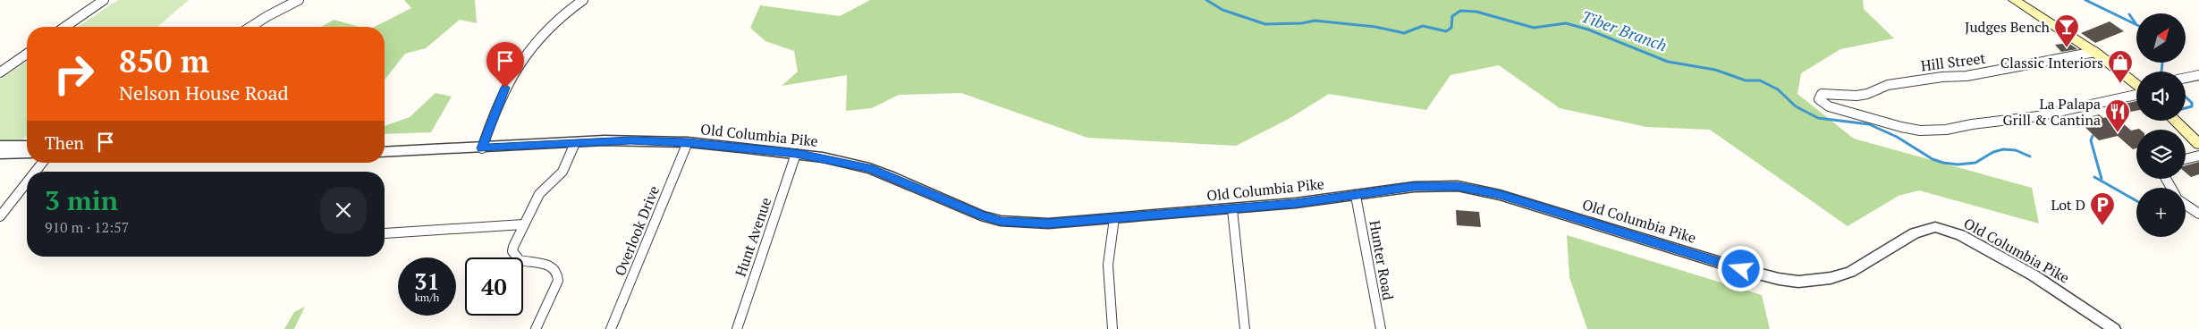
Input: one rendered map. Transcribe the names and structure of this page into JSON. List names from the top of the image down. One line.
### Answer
{"streets":{"street":["Hill Street","Old Columbia Pike","Overlook Drive","Hunt Avenue","Hunter Road"]},"crossings":[["Old Columbia Pike","Overlook Drive"],["Old Columbia Pike","Hunt Avenue"],["Old Columbia Pike","Hunter Road"]],"water":["Tiber Branch"],"places":{"bar":["Judges Bench"],"shop":["Classic Interiors"],"restaurant":["La Palapa Grill & Cantina"],"parking":["Lot D"]},"north":"top right","page":{"map_buttons":"+","turn":["850 m","Nelson House Road"],"then":"Then","heading":["3 min","910 m · 12:57"],"speed":"31 km/h","limit":"40"}}
